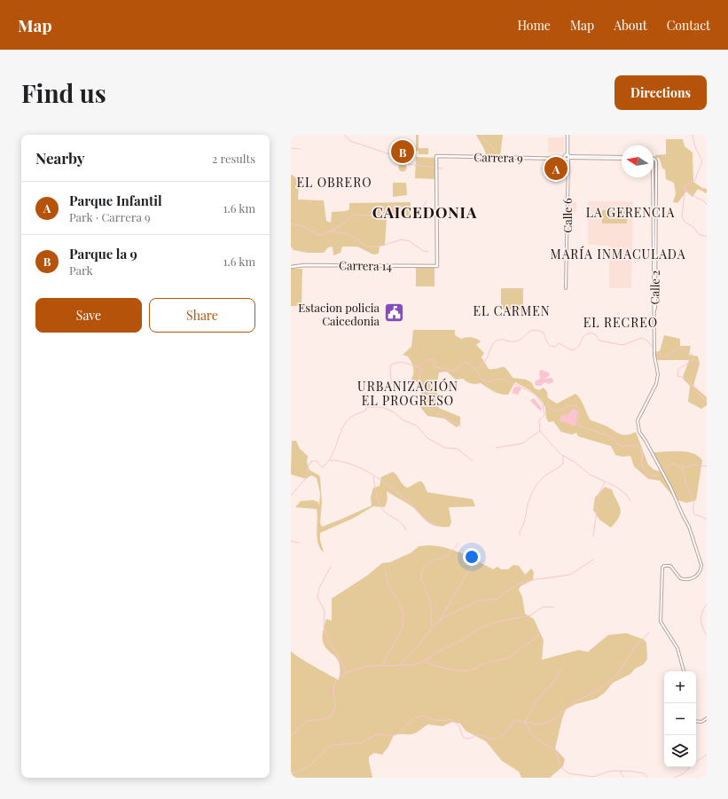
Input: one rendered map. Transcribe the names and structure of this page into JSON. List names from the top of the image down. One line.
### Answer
{"streets":{"main road":["Carrera 9","Carrera 14"],"street":["Calle 6","Calle 2"]},"crossings":[["Carrera 9","Calle 6"],["Carrera 9","Carrera 14"]],"districts":["EL OBRERO","CAICEDONIA","LA GERENCIA","MARÍA INMACULADA","EL CARMEN","EL RECREO","URBANIZACIÓN EL PROGRESO"],"places":{"public building":["Estacion policia Caicedonia"]},"north":"left","page":{"header":"Map","nav":["Home","Map","About","Contact"],"buttons":["Directions",["Save","Share"]],"title":"Find us","heading":["Nearby","2 results"],"pins":["B","A"],"list":[{"mark":"A","name":"Parque Infantil","note":"Park · Carrera 9","value":"1.6 km"},{"mark":"B","name":"Parque la 9","note":"Park","value":"1.6 km"}],"map_buttons":["+","−"]}}
